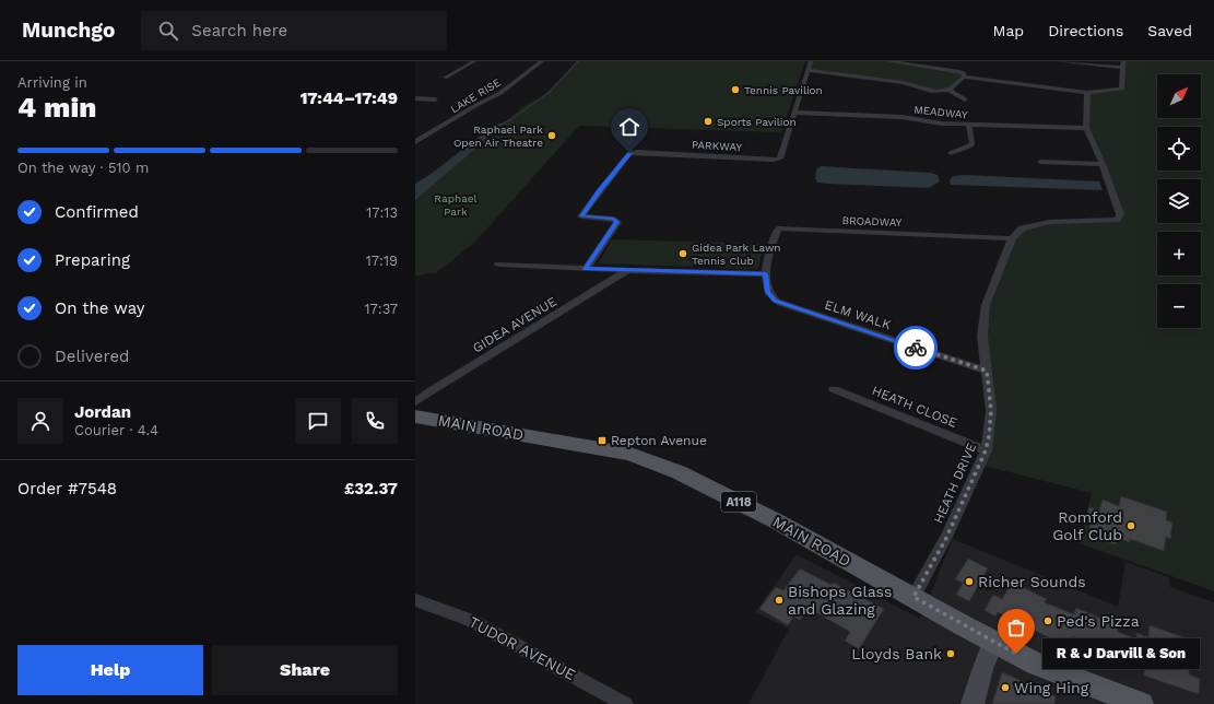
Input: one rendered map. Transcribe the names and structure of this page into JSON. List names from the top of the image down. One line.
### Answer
{"streets":{"main road":["MAIN ROAD","A118"],"street":["LAKE RISE","MEADWAY","PARKWAY","BROADWAY","ELM WALK","GIDEA AVENUE","HEATH CLOSE","HEATH DRIVE","TUDOR AVENUE"]},"crossings":[["MEADWAY","PARKWAY"],["BROADWAY","ELM WALK"],["BROADWAY","HEATH DRIVE"],["ELM WALK","HEATH DRIVE"],["HEATH CLOSE","HEATH DRIVE"],["MAIN ROAD","HEATH DRIVE"]],"parks":["Raphael Park"],"places":{"other":["Tennis Pavilion","Sports Pavilion","Raphael Park Open Air Theatre","Gidea Park Lawn Tennis Club","Romford Golf Club","Richer Sounds","Bishops Glass and Glazing","Ped's Pizza","Lloyds Bank","R & J Darvill & Son","Wing Hing"],"transit":["Repton Avenue"]},"north":"top right","page":{"header":"Munchgo","search":"Search here","nav":["Map","Directions","Saved"],"heading":["4 min","Arriving in","17:44–17:49"],"panel":["Jordan","Courier · 4.4","Order #7548","£32.37"],"map_buttons":["+","−"],"bar":"On the way · 510 m","list":[["Confirmed","17:13"],["Preparing","17:19"],["On the way","17:37"],"Delivered"],"buttons":["Help","Share"],"bubble":"R & J Darvill & Son"}}
